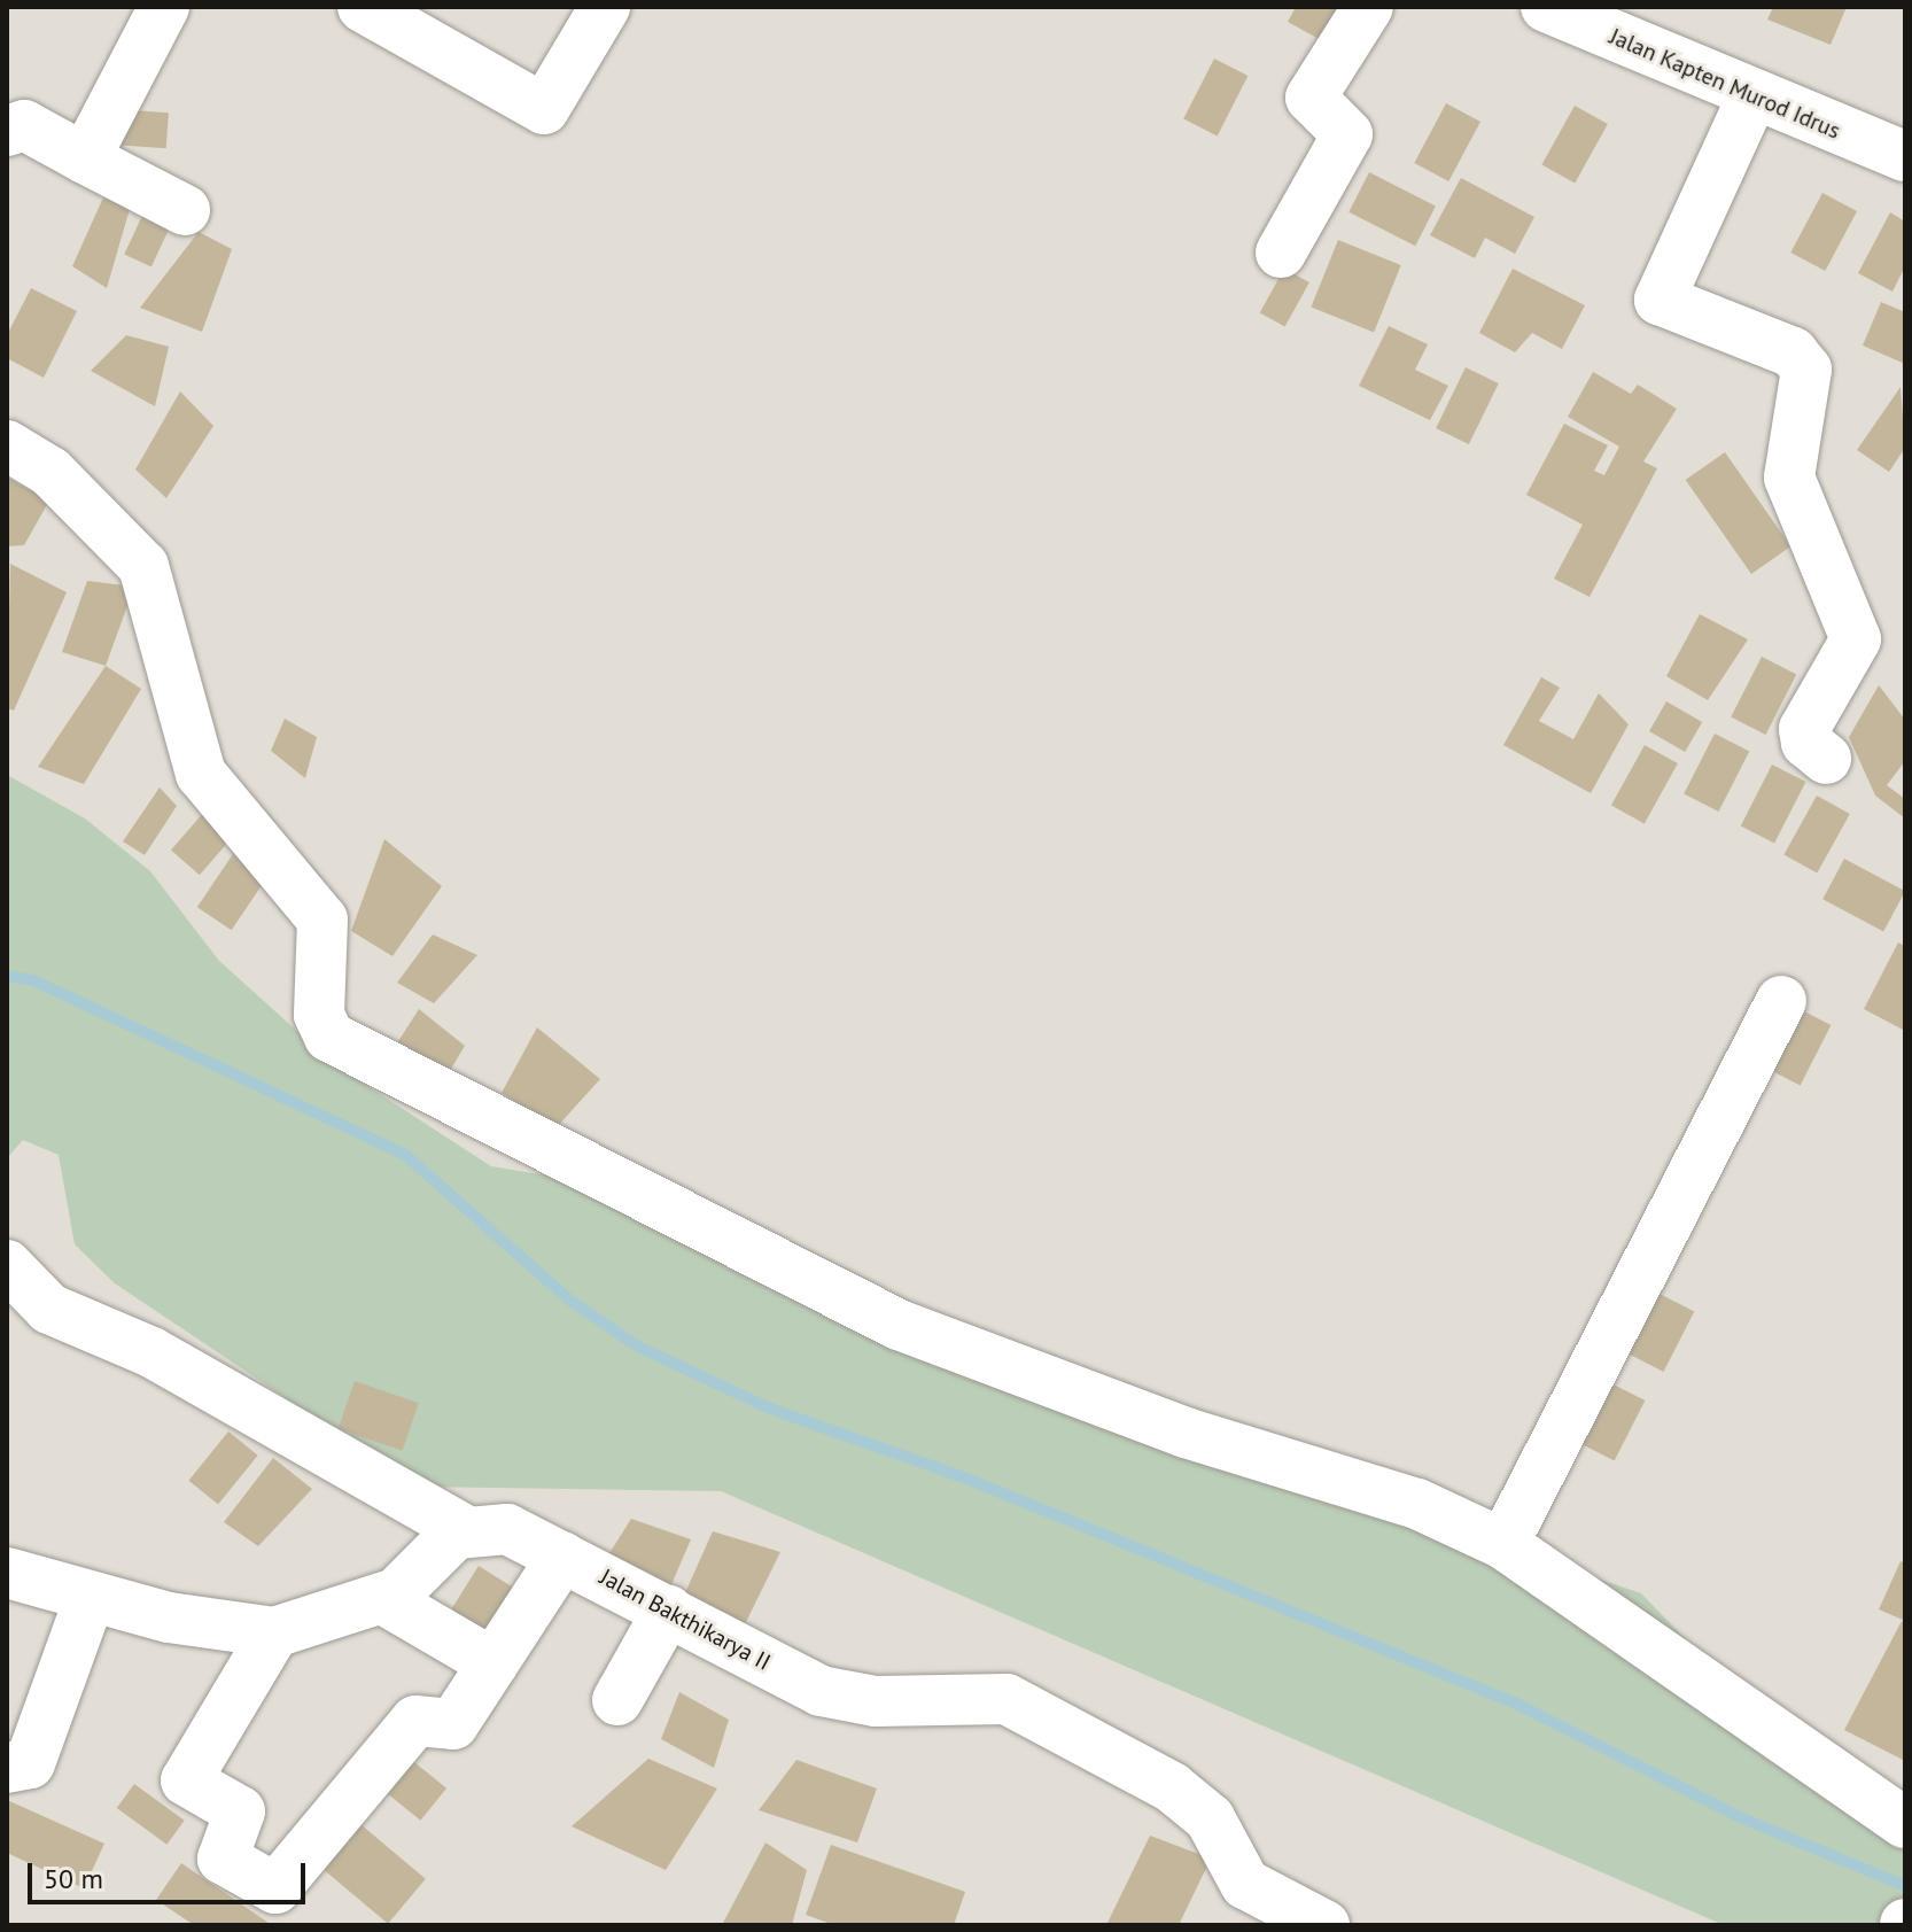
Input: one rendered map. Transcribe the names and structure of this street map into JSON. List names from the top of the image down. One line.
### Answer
{"streets":{"street":["Jalan Kapten Murod Idrus","Jalan Bakthikarya II"]},"scale_bar":"50 m"}
